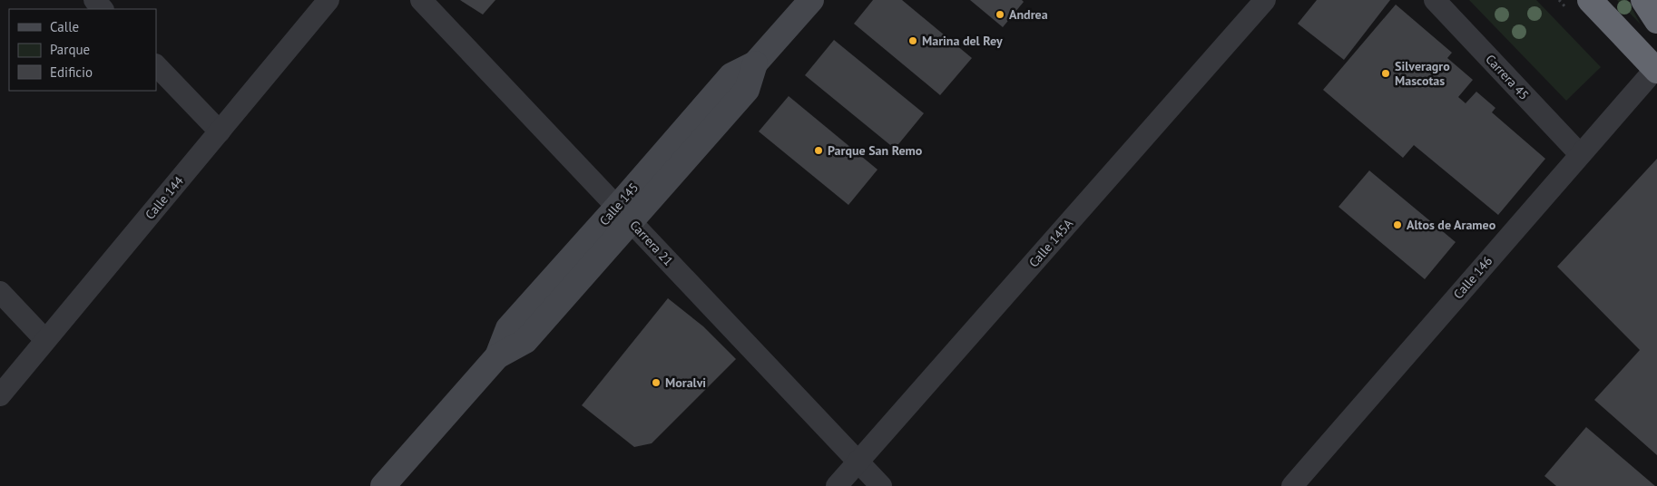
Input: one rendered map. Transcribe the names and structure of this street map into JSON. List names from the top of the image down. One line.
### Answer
{"streets":{"street":["Carrera 45","Calle 144","Calle 145","Carrera 21","Calle 145A","Calle 146"]},"crossings":[["Carrera 45","Calle 146"],["Calle 145","Carrera 21"],["Carrera 21","Calle 145A"]],"places":["Andrea","Marina del Rey","Silveragro Mascotas","Parque San Remo","Altos de Arameo","Moralvi"],"legend":["Calle","Parque","Edificio"]}
